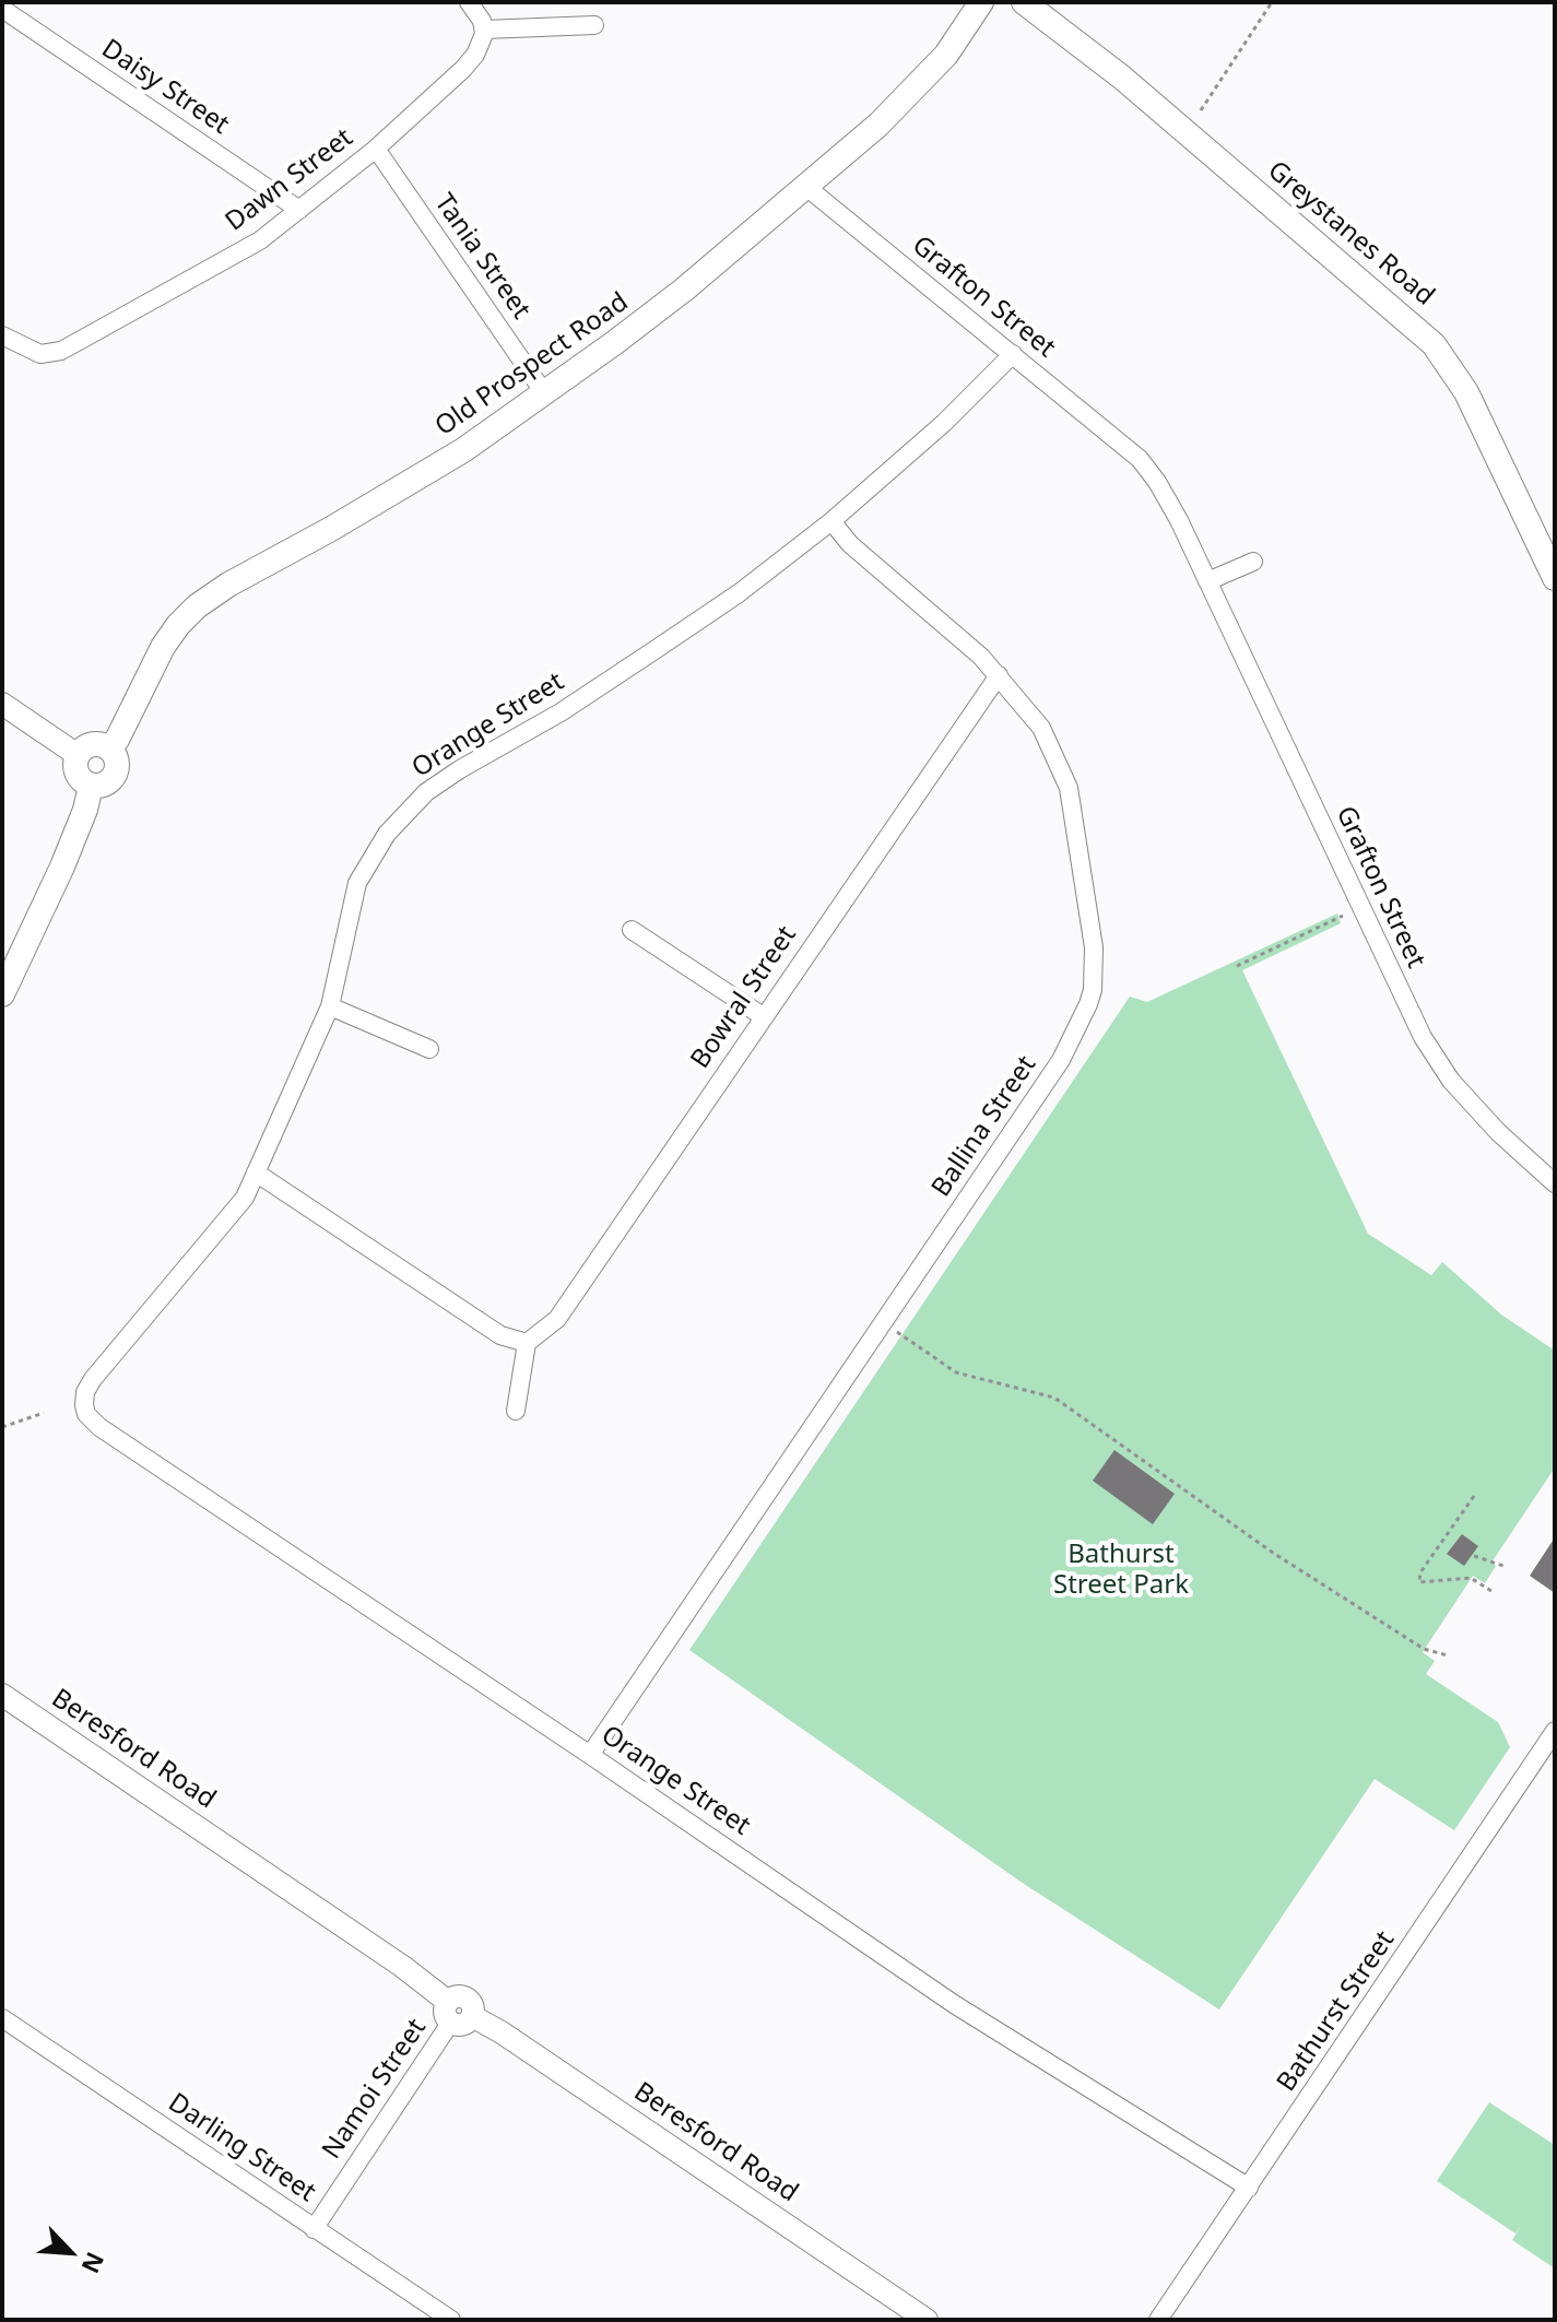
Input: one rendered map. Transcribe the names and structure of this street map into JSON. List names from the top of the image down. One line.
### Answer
{"streets":{"main road":["Greystanes Road","Old Prospect Road"],"street":["Daisy Street","Dawn Street","Tania Street","Grafton Street","Orange Street","Bowral Street","Ballina Street","Beresford Road","Bathurst Street","Namoi Street","Darling Street"]},"crossings":[["Daisy Street","Dawn Street"],["Dawn Street","Tania Street"],["Tania Street","Old Prospect Road"],["Grafton Street","Old Prospect Road"],["Grafton Street","Orange Street"],["Orange Street","Ballina Street"],["Orange Street","Bathurst Street"],["Bowral Street","Ballina Street"],["Beresford Road","Namoi Street"],["Namoi Street","Darling Street"]],"parks":["Bathurst Street Park"],"north":"bottom right"}
